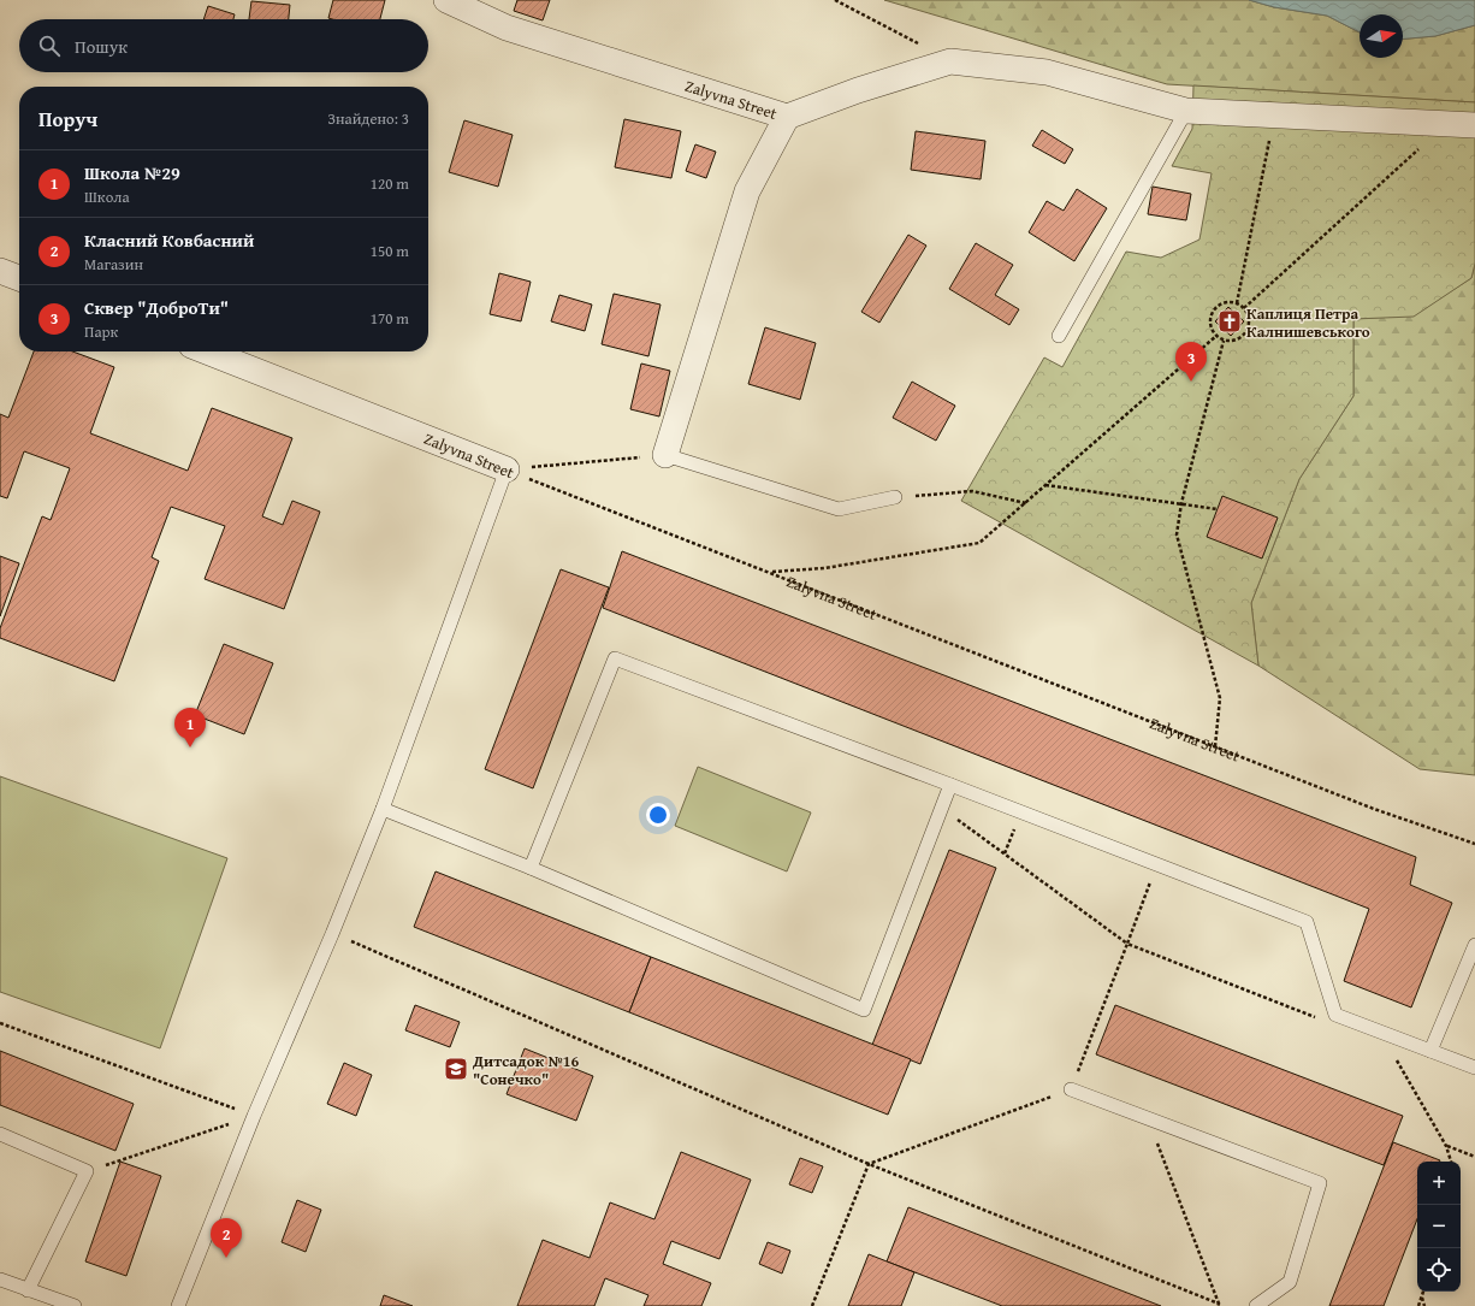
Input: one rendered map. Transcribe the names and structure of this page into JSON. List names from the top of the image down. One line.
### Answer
{"streets":{"street":["Zalyvna Street"]},"places":{"church":["Каплиця Петра Калнишевського"],"school or university":["Дитсадок №16 \"Сонечко\""]},"north":"right","page":{"search":"Пошук","heading":["Поруч","Знайдено: 3"],"list":[{"mark":"1","name":"Школа №29","note":"Школа","value":"120 m"},{"mark":"2","name":"Класний Ковбасний","note":"Магазин","value":"150 m"},{"mark":"3","name":"Сквер \"ДоброТи\"","note":"Парк","value":"170 m"}],"pins":["3","1","2"],"map_buttons":["+","−"]}}
